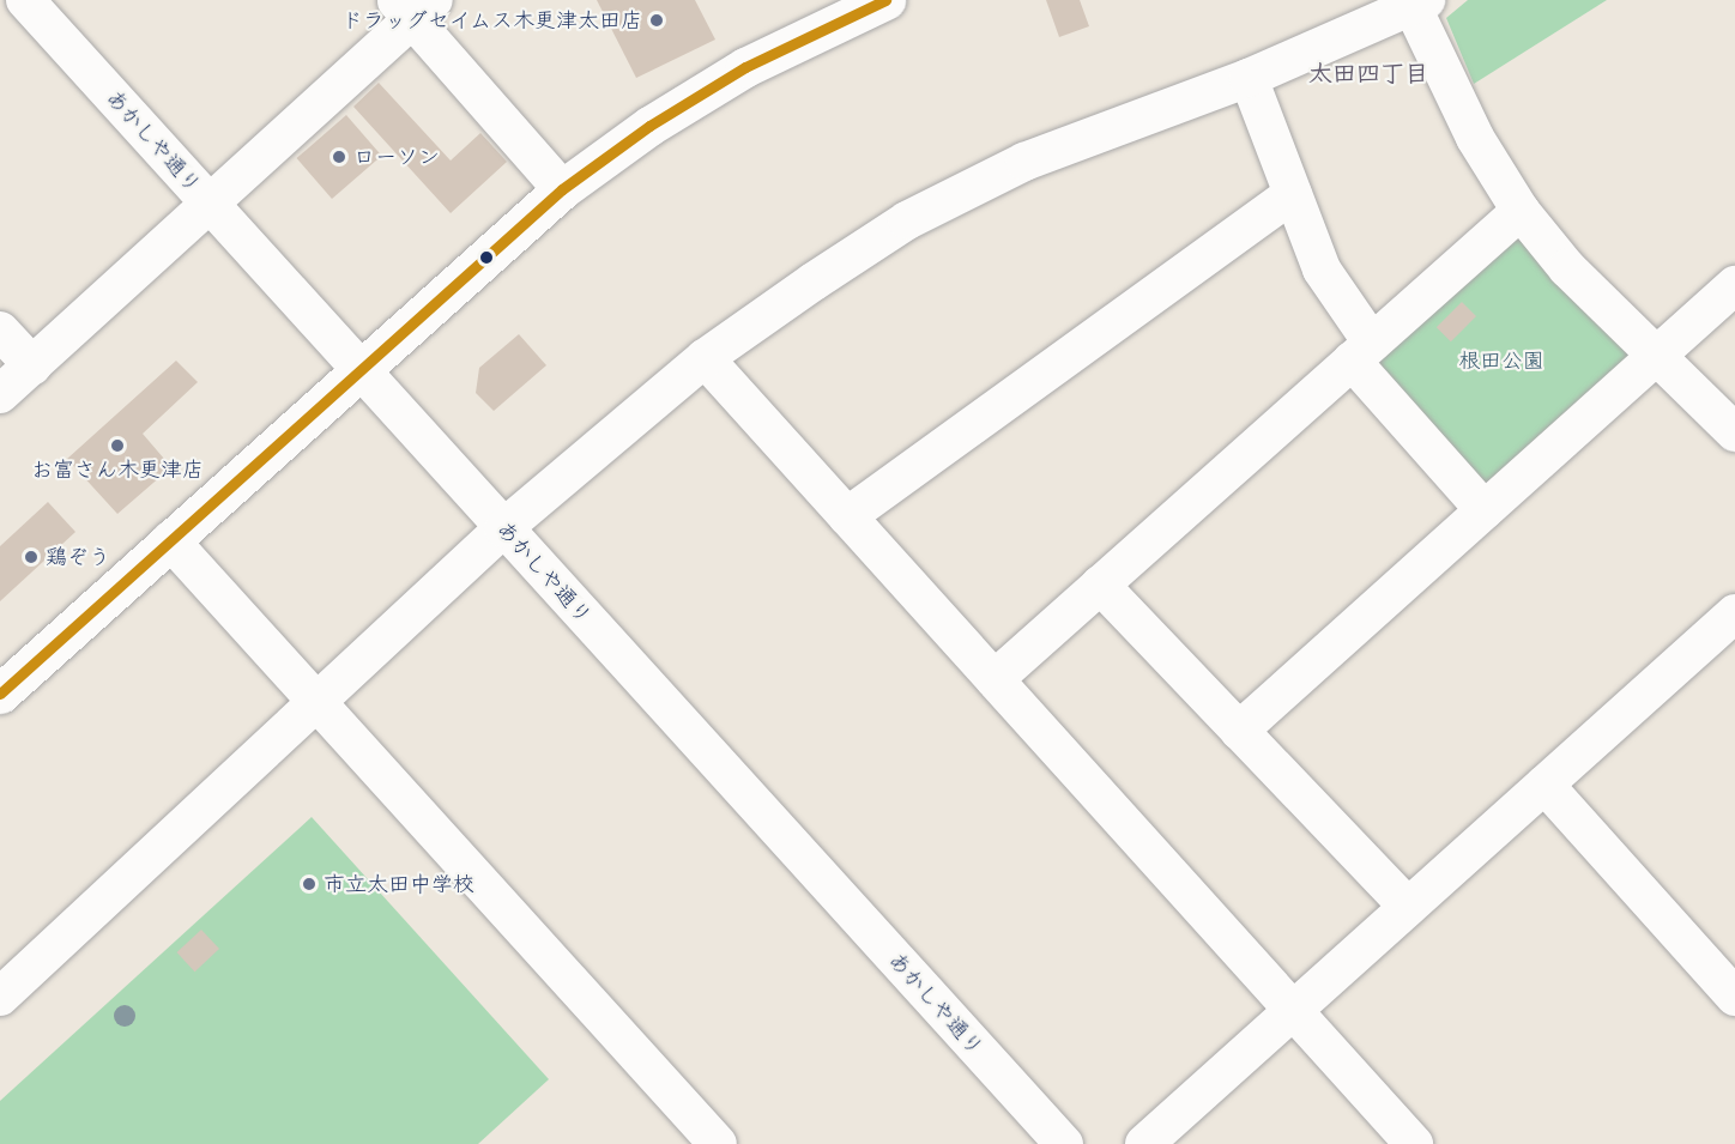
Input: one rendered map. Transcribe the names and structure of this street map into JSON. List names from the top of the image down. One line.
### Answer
{"streets":{"street":["あかしや通り"]},"districts":["太田四丁目"],"parks":["根田公園"],"places":["ドラッグセイムス木更津太田店","ローソン","お富さん木更津店","鶏ぞう","市立太田中学校"]}
